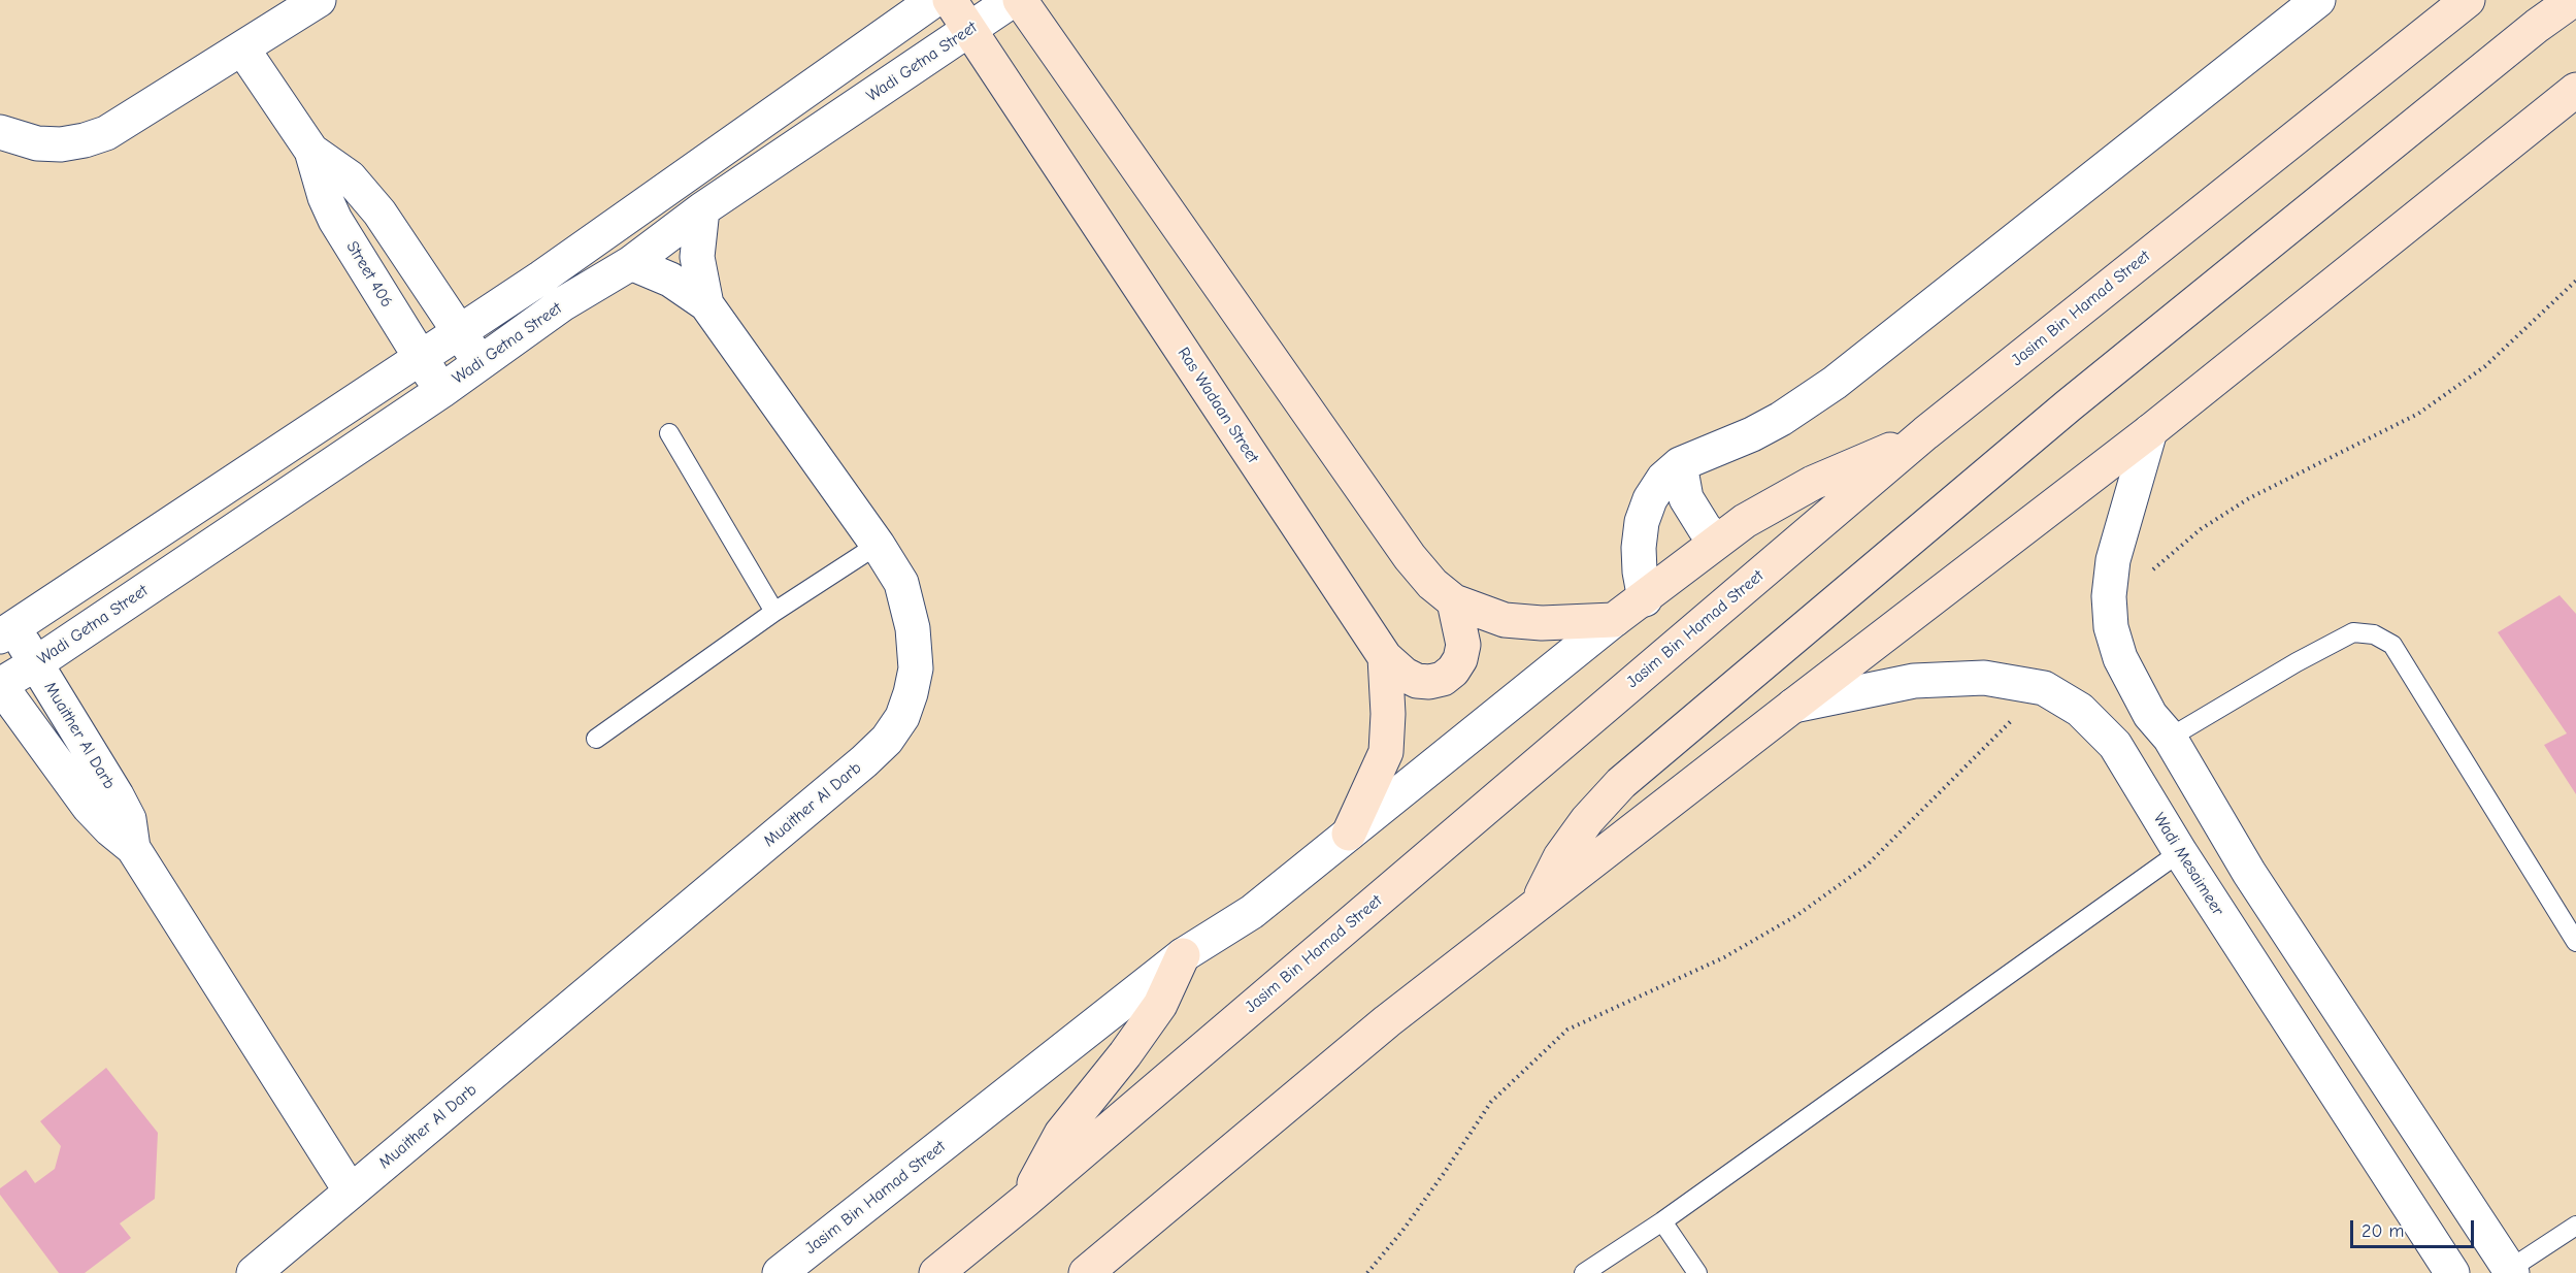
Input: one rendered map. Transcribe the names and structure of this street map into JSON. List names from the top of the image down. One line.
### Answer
{"streets":{"main road":["Jasim Bin Hamad Street","Ras Wadaan Street"],"street":["Wadi Getna Street","Street 406","Muaither Al Darb","Wadi Mesaimeer"]},"crossings":[["Wadi Getna Street","Street 406"],["Wadi Getna Street","Ras Wadaan Street"],["Wadi Getna Street","Muaither Al Darb"]],"scale_bar":"20 m"}
